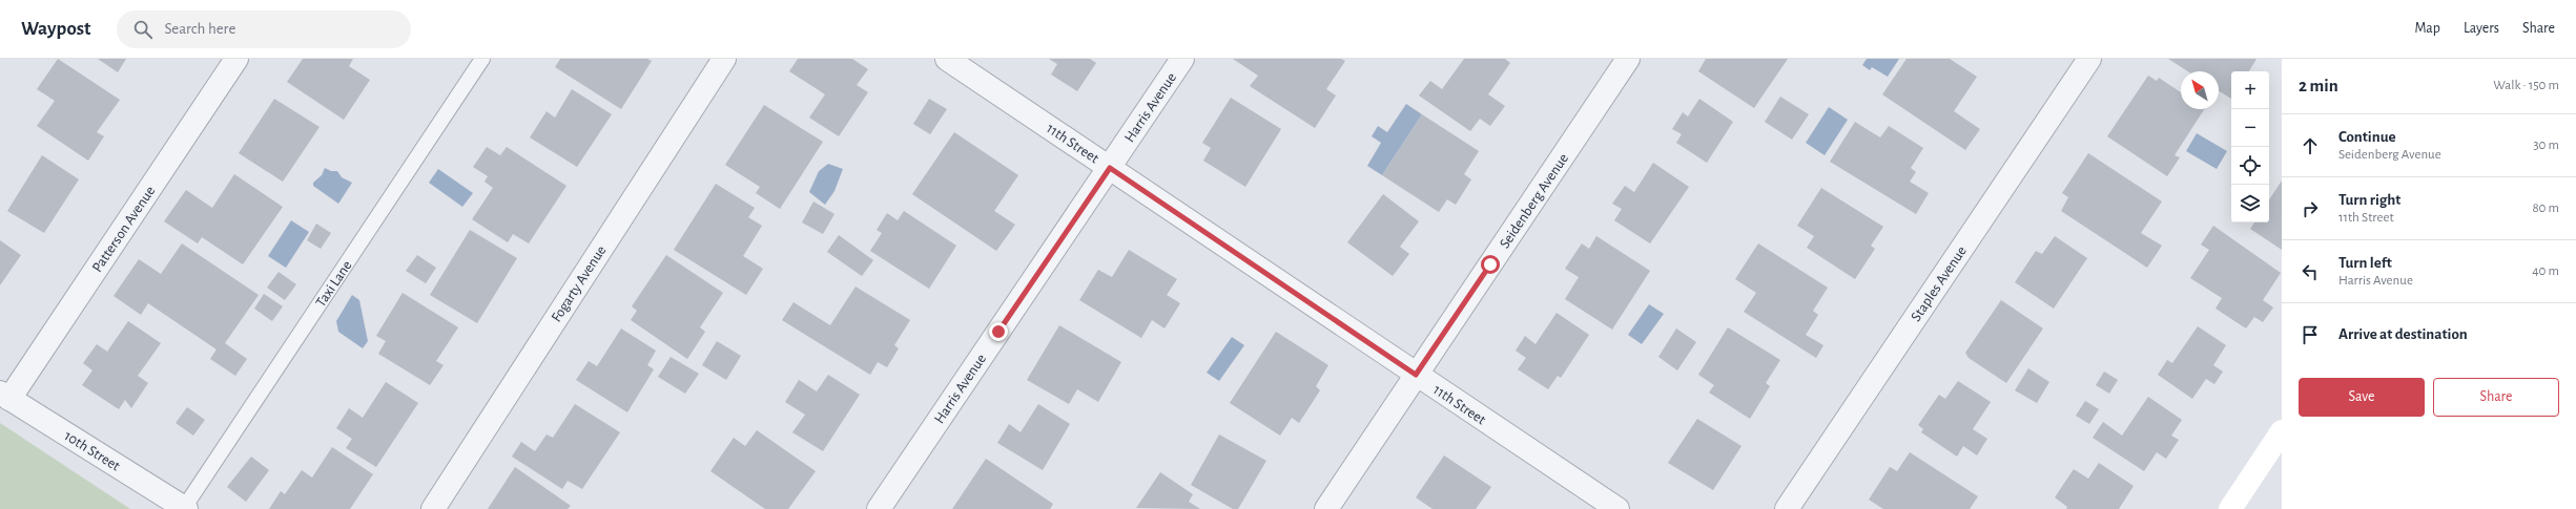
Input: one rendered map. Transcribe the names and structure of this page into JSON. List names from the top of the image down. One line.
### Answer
{"streets":{"street":["Harris Avenue","11th Street","Seidenberg Avenue","Patterson Avenue","Fogarty Avenue","Staples Avenue","10th Street"],"lane":["Taxi Lane"]},"crossings":[["Harris Avenue","11th Street"],["11th Street","Seidenberg Avenue"],["Patterson Avenue","10th Street"],["Taxi Lane","10th Street"]],"north":"top left","page":{"header":"Waypost","search":"Search here","nav":["Map","Layers","Share"],"heading":["2 min","Walk · 150 m"],"map_buttons":["+","−"],"list":[["Continue","Seidenberg Avenue","30 m"],["Turn right","11th Street","80 m"],["Turn left","Harris Avenue","40 m"],"Arrive at destination"],"buttons":["Save","Share"]}}
